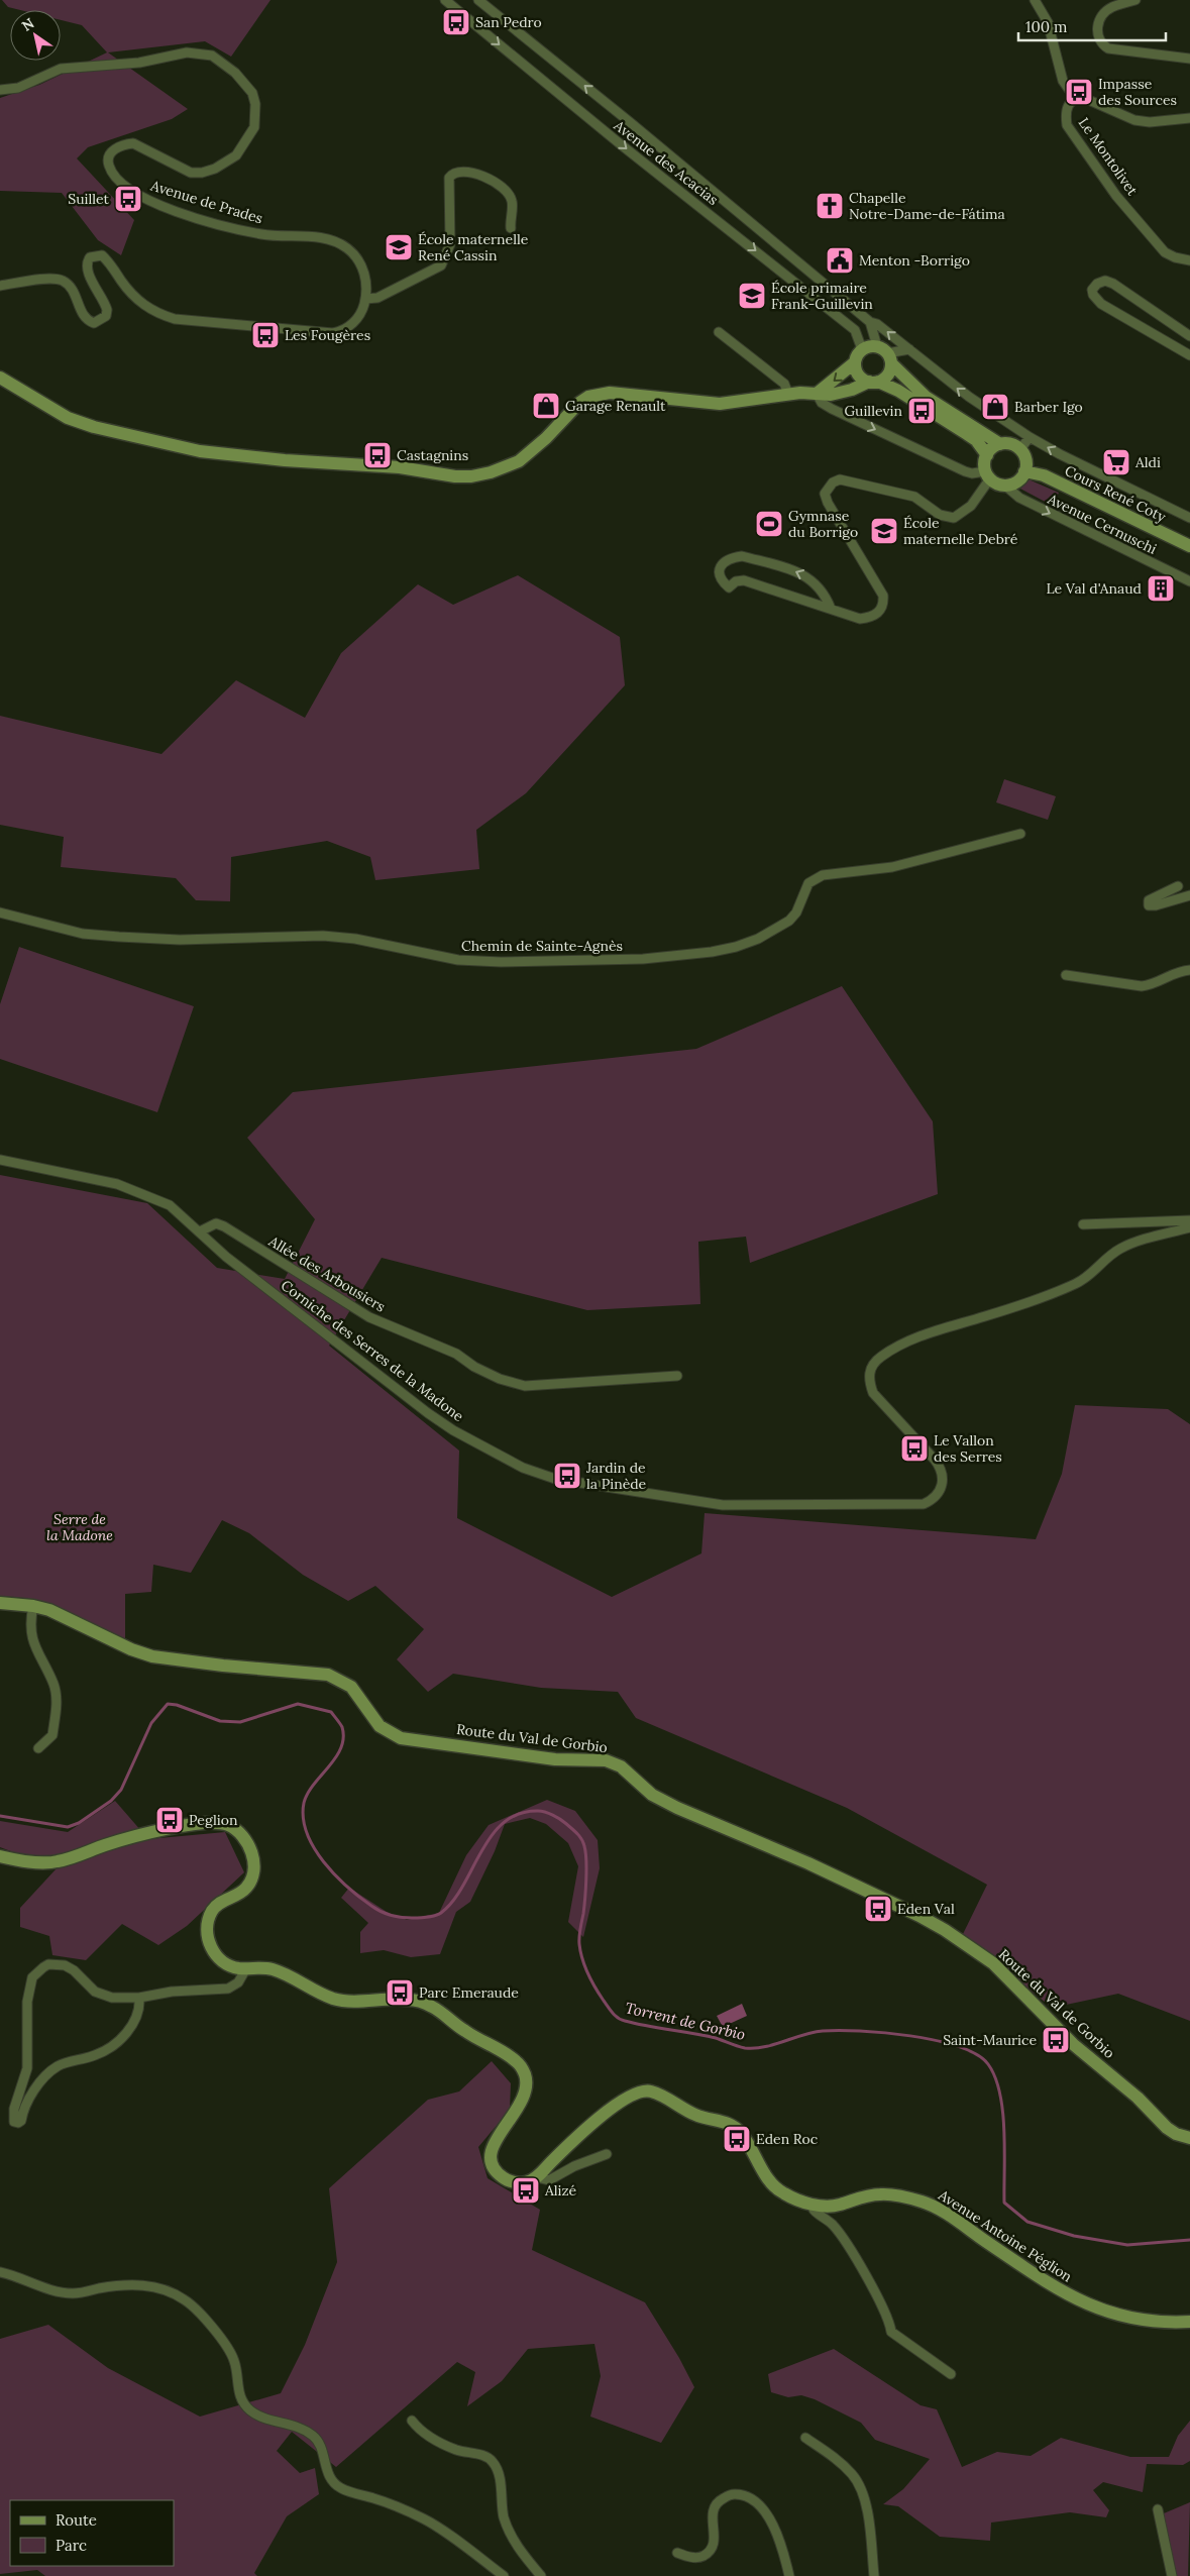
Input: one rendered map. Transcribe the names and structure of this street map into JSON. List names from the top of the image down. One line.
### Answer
{"streets":{"street":["Le Montolivet","Avenue des Acacias","Avenue de Prades","Cours René Coty","Avenue Cernuschi","Chemin de Sainte-Agnès","Allée des Arbousiers","Corniche des Serres de la Madone","Route du Val de Gorbio","Avenue Antoine Péglion"]},"crossings":[["Cours René Coty","Avenue Cernuschi"],["Allée des Arbousiers","Corniche des Serres de la Madone"]],"one_way":["Avenue Cernuschi"],"water":["Torrent de Gorbio"],"parks":["Serre de la Madone"],"places":{"bus stop":["San Pedro","Impasse des Sources","Suillet","Les Fougères","Guillevin","Castagnins","Le Vallon des Serres","Jardin de la Pinède","Peglion","Eden Val","Parc Emeraude","Saint-Maurice","Eden Roc","Alizé"],"church":["Chapelle Notre-Dame-de-Fátima"],"school or university":["École maternelle René Cassin","École primaire Frank-Guillevin","École maternelle Debré"],"public building":["Menton -Borrigo"],"shop":["Garage Renault","Barber Igo"],"supermarket":["Aldi"],"sports":["Gymnase du Borrigo"],"building":["Le Val d'Anaud"]},"legend":["Route","Parc"],"scale_bar":"100 m","north":"top left"}
